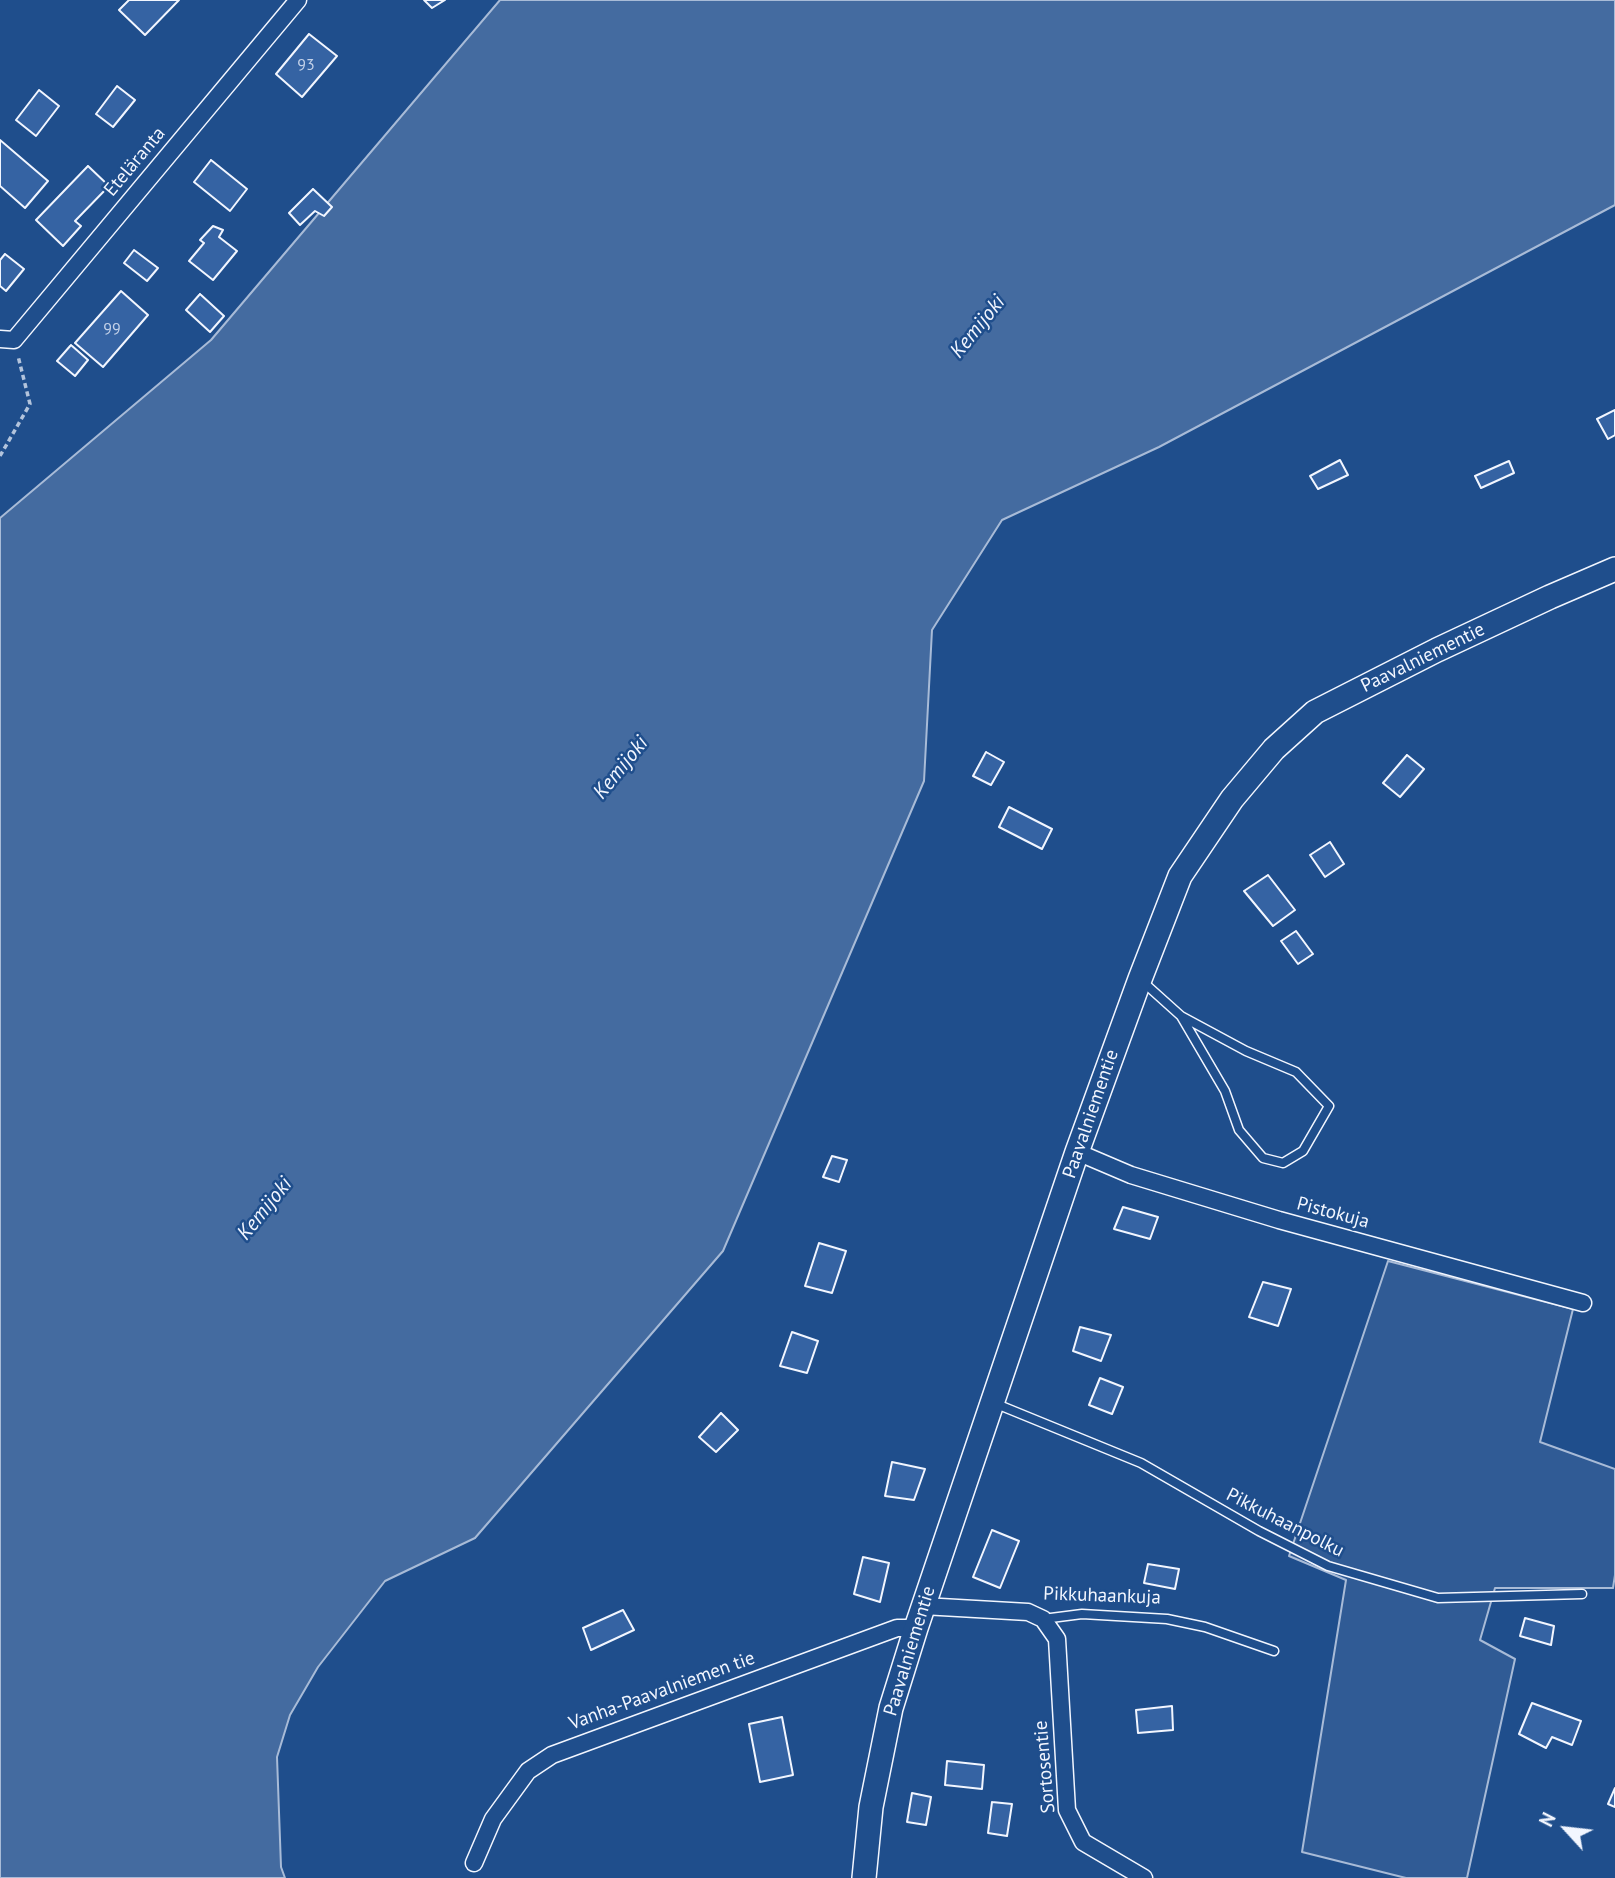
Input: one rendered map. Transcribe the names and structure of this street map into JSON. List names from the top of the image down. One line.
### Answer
{"streets":{"street":["Eteläranta","Paavalniementie","Pistokuja","Pikkuhaankuja","Vanha-Paavalniemen tie","Sortosentie"],"lane":["Pikkuhaanpolku"]},"crossings":[["Paavalniementie","Pistokuja"],["Paavalniementie","Pikkuhaanpolku"],["Paavalniementie","Pikkuhaankuja"],["Paavalniementie","Vanha-Paavalniemen tie"],["Pikkuhaankuja","Vanha-Paavalniemen tie"],["Pikkuhaankuja","Sortosentie"]],"water":["Kemijoki"],"house_numbers":["93","99"],"north":"top left"}
